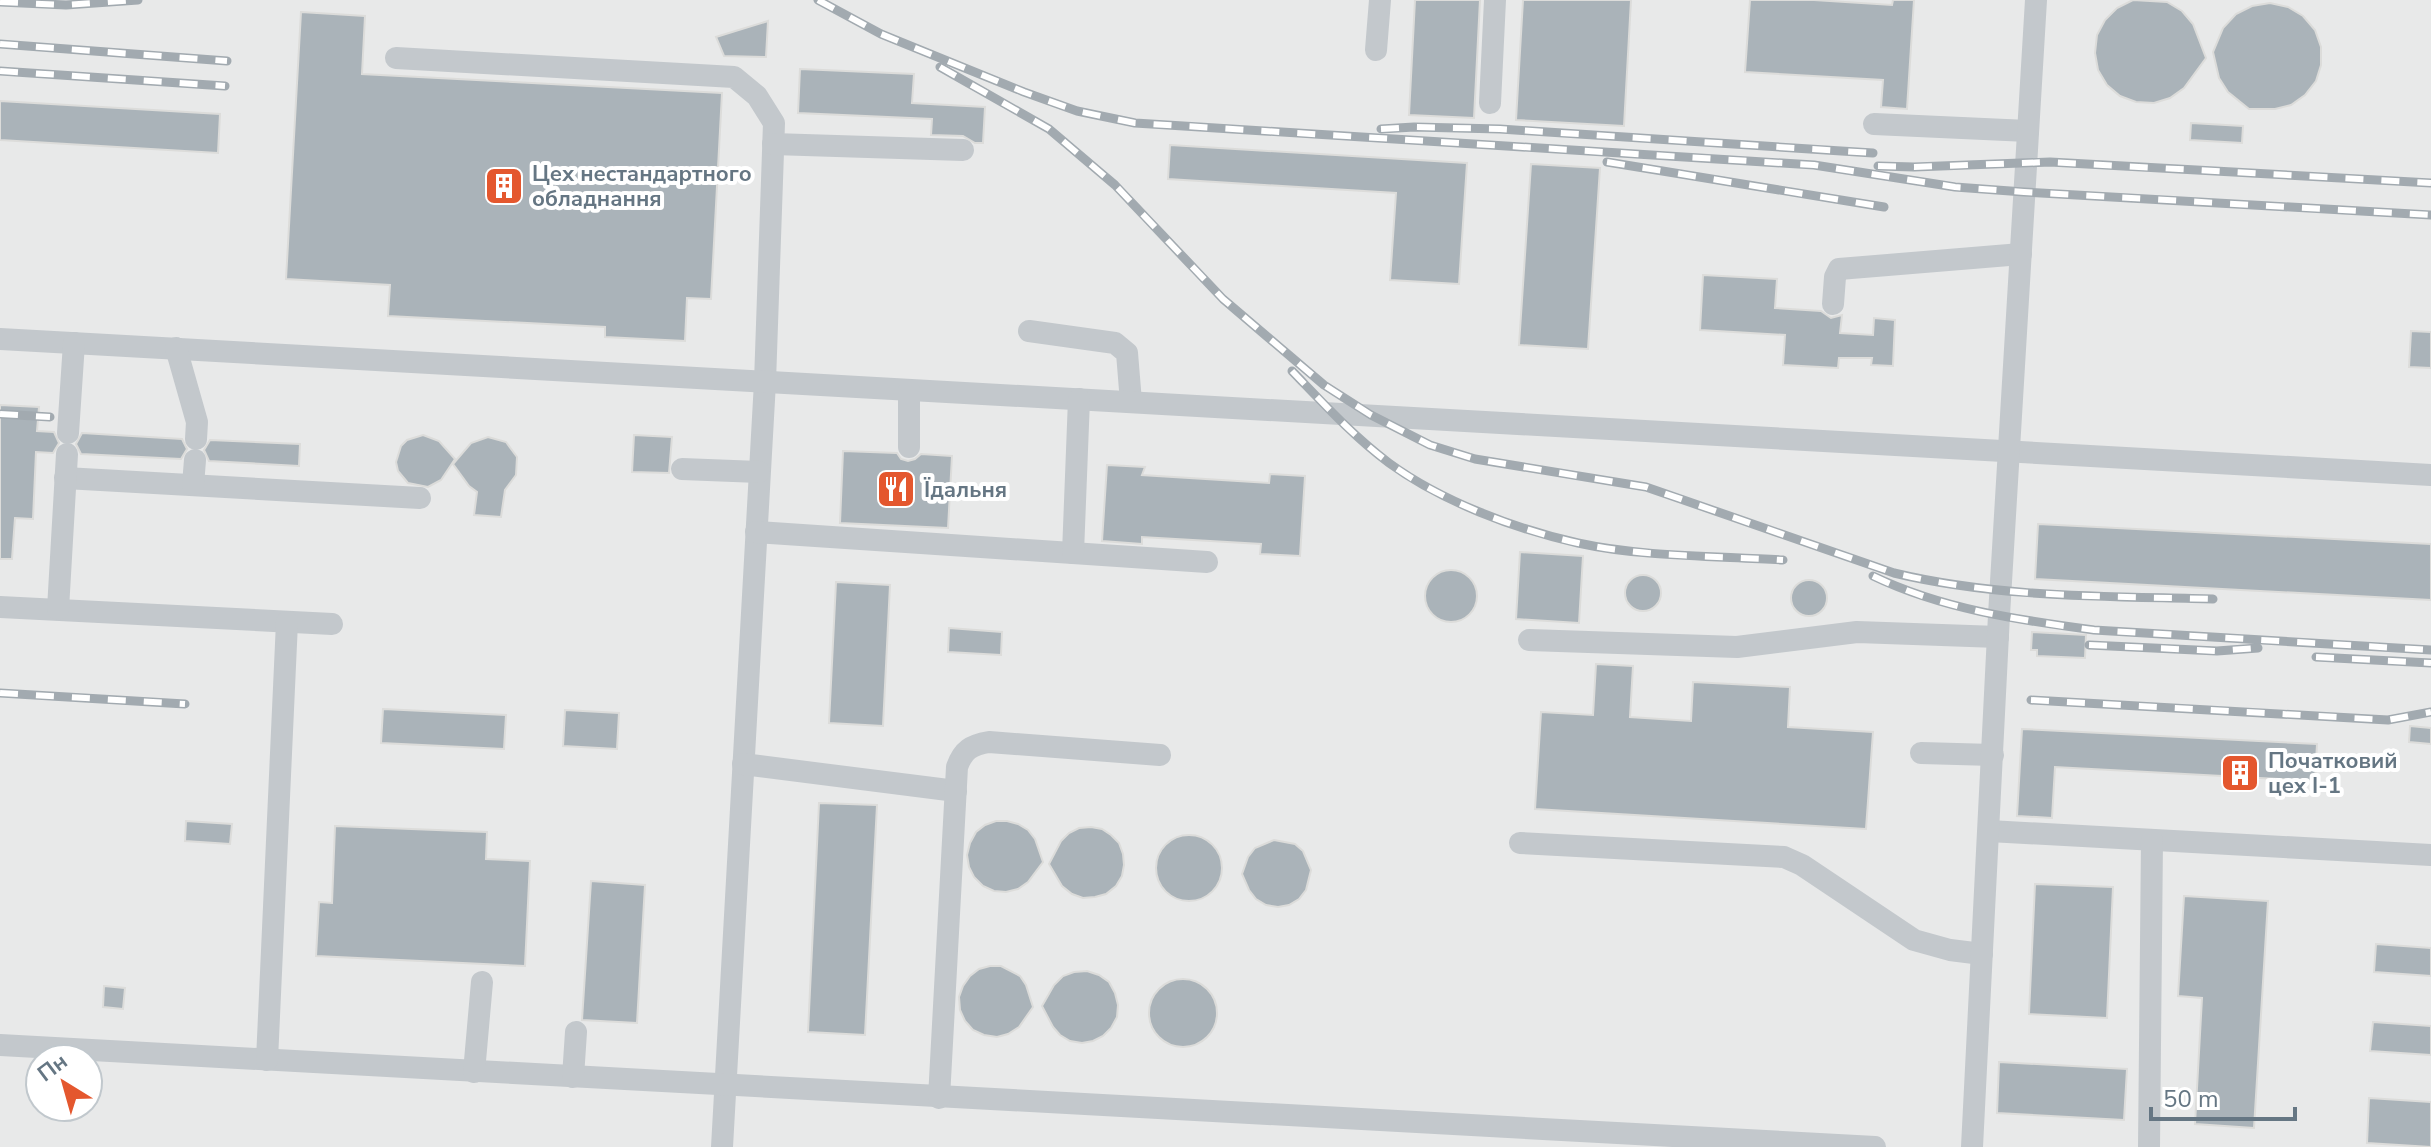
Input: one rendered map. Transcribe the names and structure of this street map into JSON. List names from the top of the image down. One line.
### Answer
{"places":{"building":["Цех нестандартного обладнання","Початковий цех І-1"],"restaurant":["Їдальня"]},"scale_bar":"50 m","north":"top left"}
